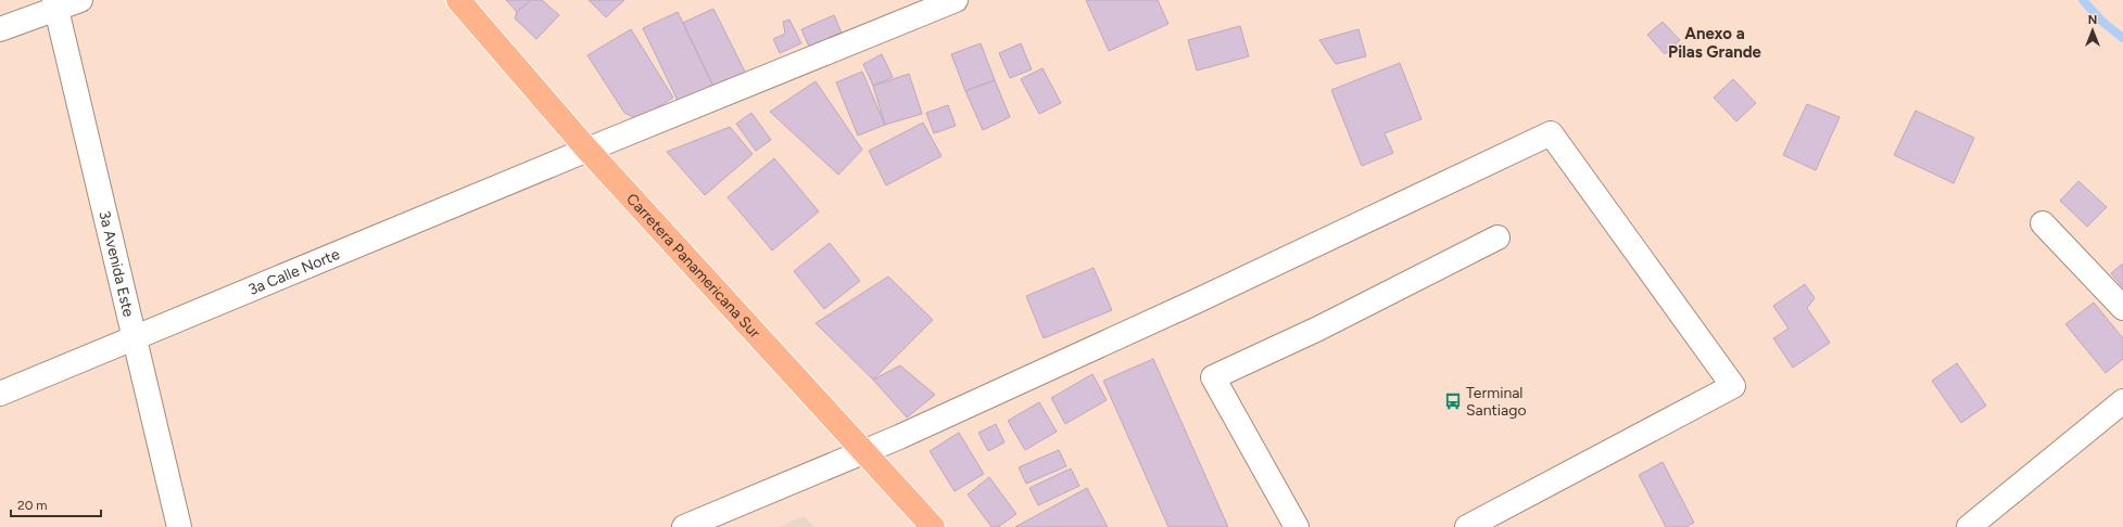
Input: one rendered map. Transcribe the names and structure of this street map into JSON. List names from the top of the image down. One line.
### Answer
{"streets":{"highway":["Carretera Panamericana Sur"],"street":["3a Avenida Este","3a Calle Norte"]},"crossings":[["3a Avenida Este","3a Calle Norte"],["Carretera Panamericana Sur","3a Calle Norte"]],"districts":["Anexo a Pilas Grande"],"places":{"bus stop":["Terminal Santiago"]},"scale_bar":"20 m","north":"top"}
